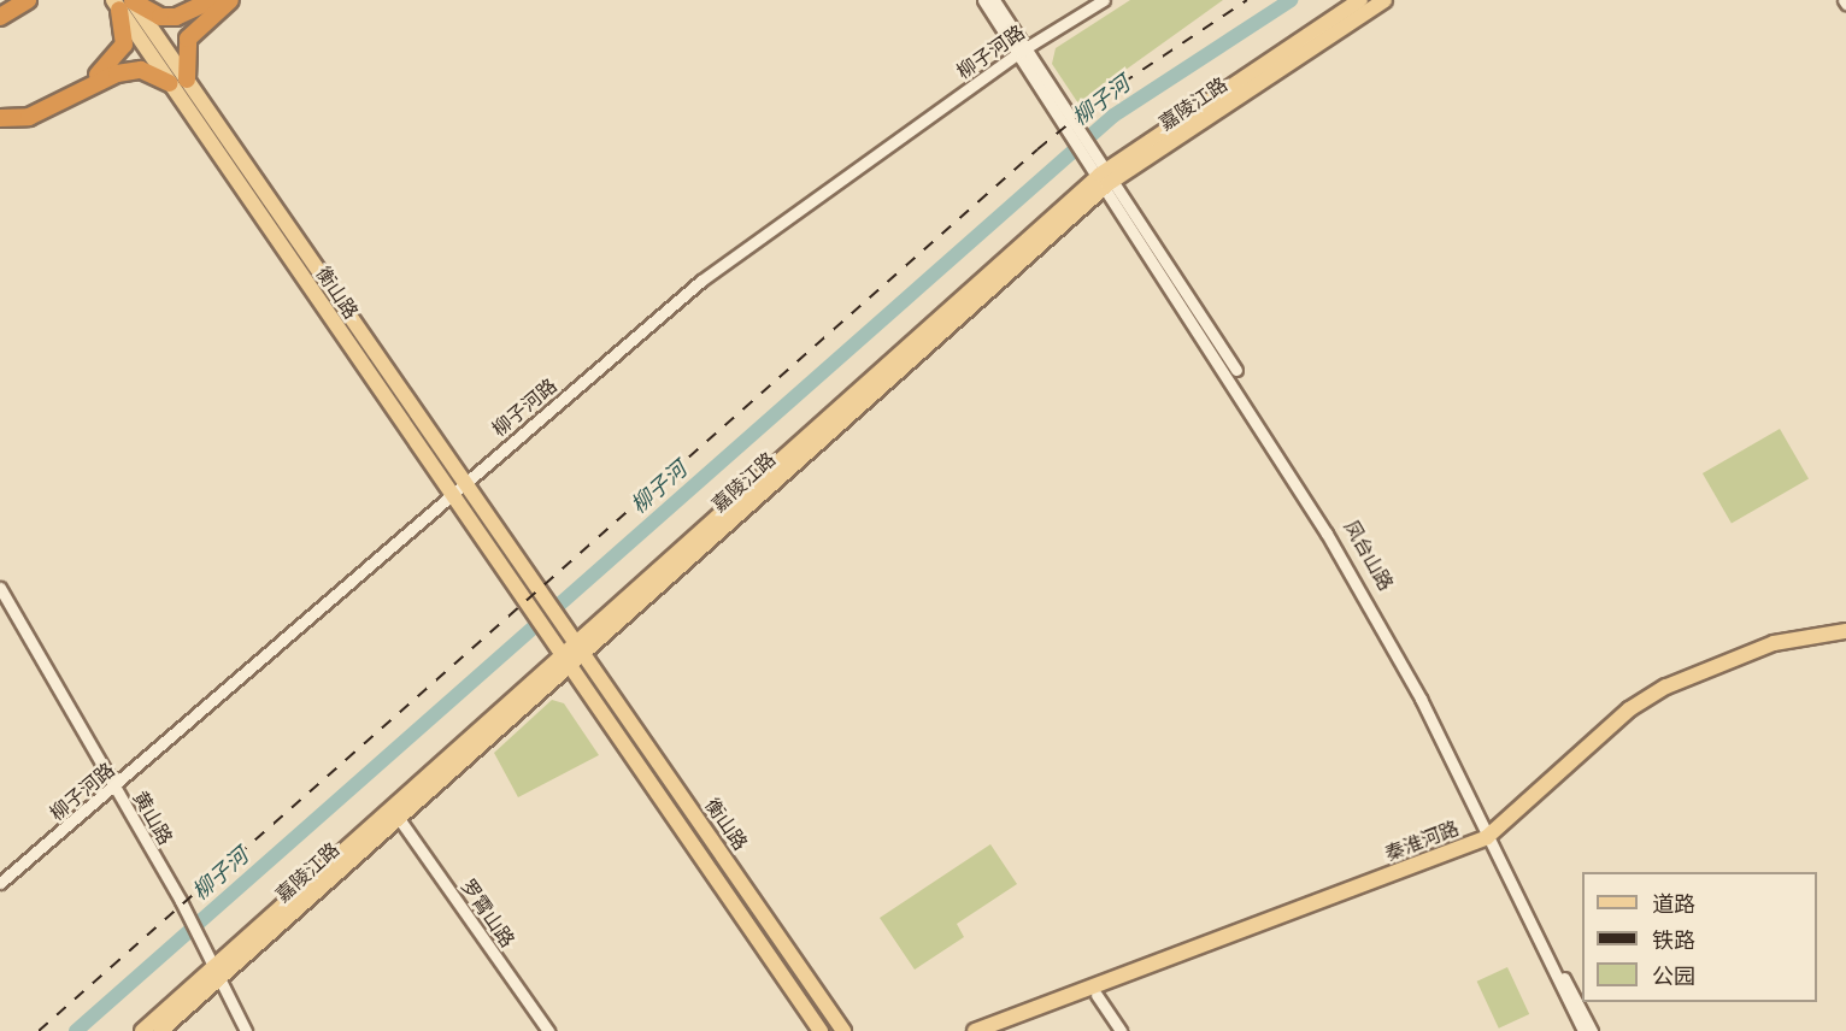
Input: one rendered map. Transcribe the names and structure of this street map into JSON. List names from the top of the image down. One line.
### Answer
{"streets":{"main road":["嘉陵江路","衡山路","秦淮河路"],"street":["柳子河路","凤台山路","黄山路","罗霄山路"]},"crossings":[["柳子河路","衡山路"],["柳子河路","凤台山路"],["柳子河路","黄山路"],["嘉陵江路","衡山路"],["嘉陵江路","凤台山路"],["嘉陵江路","黄山路"],["嘉陵江路","罗霄山路"],["凤台山路","秦淮河路"]],"water":["柳子河"],"legend":["道路","铁路","公园"]}
